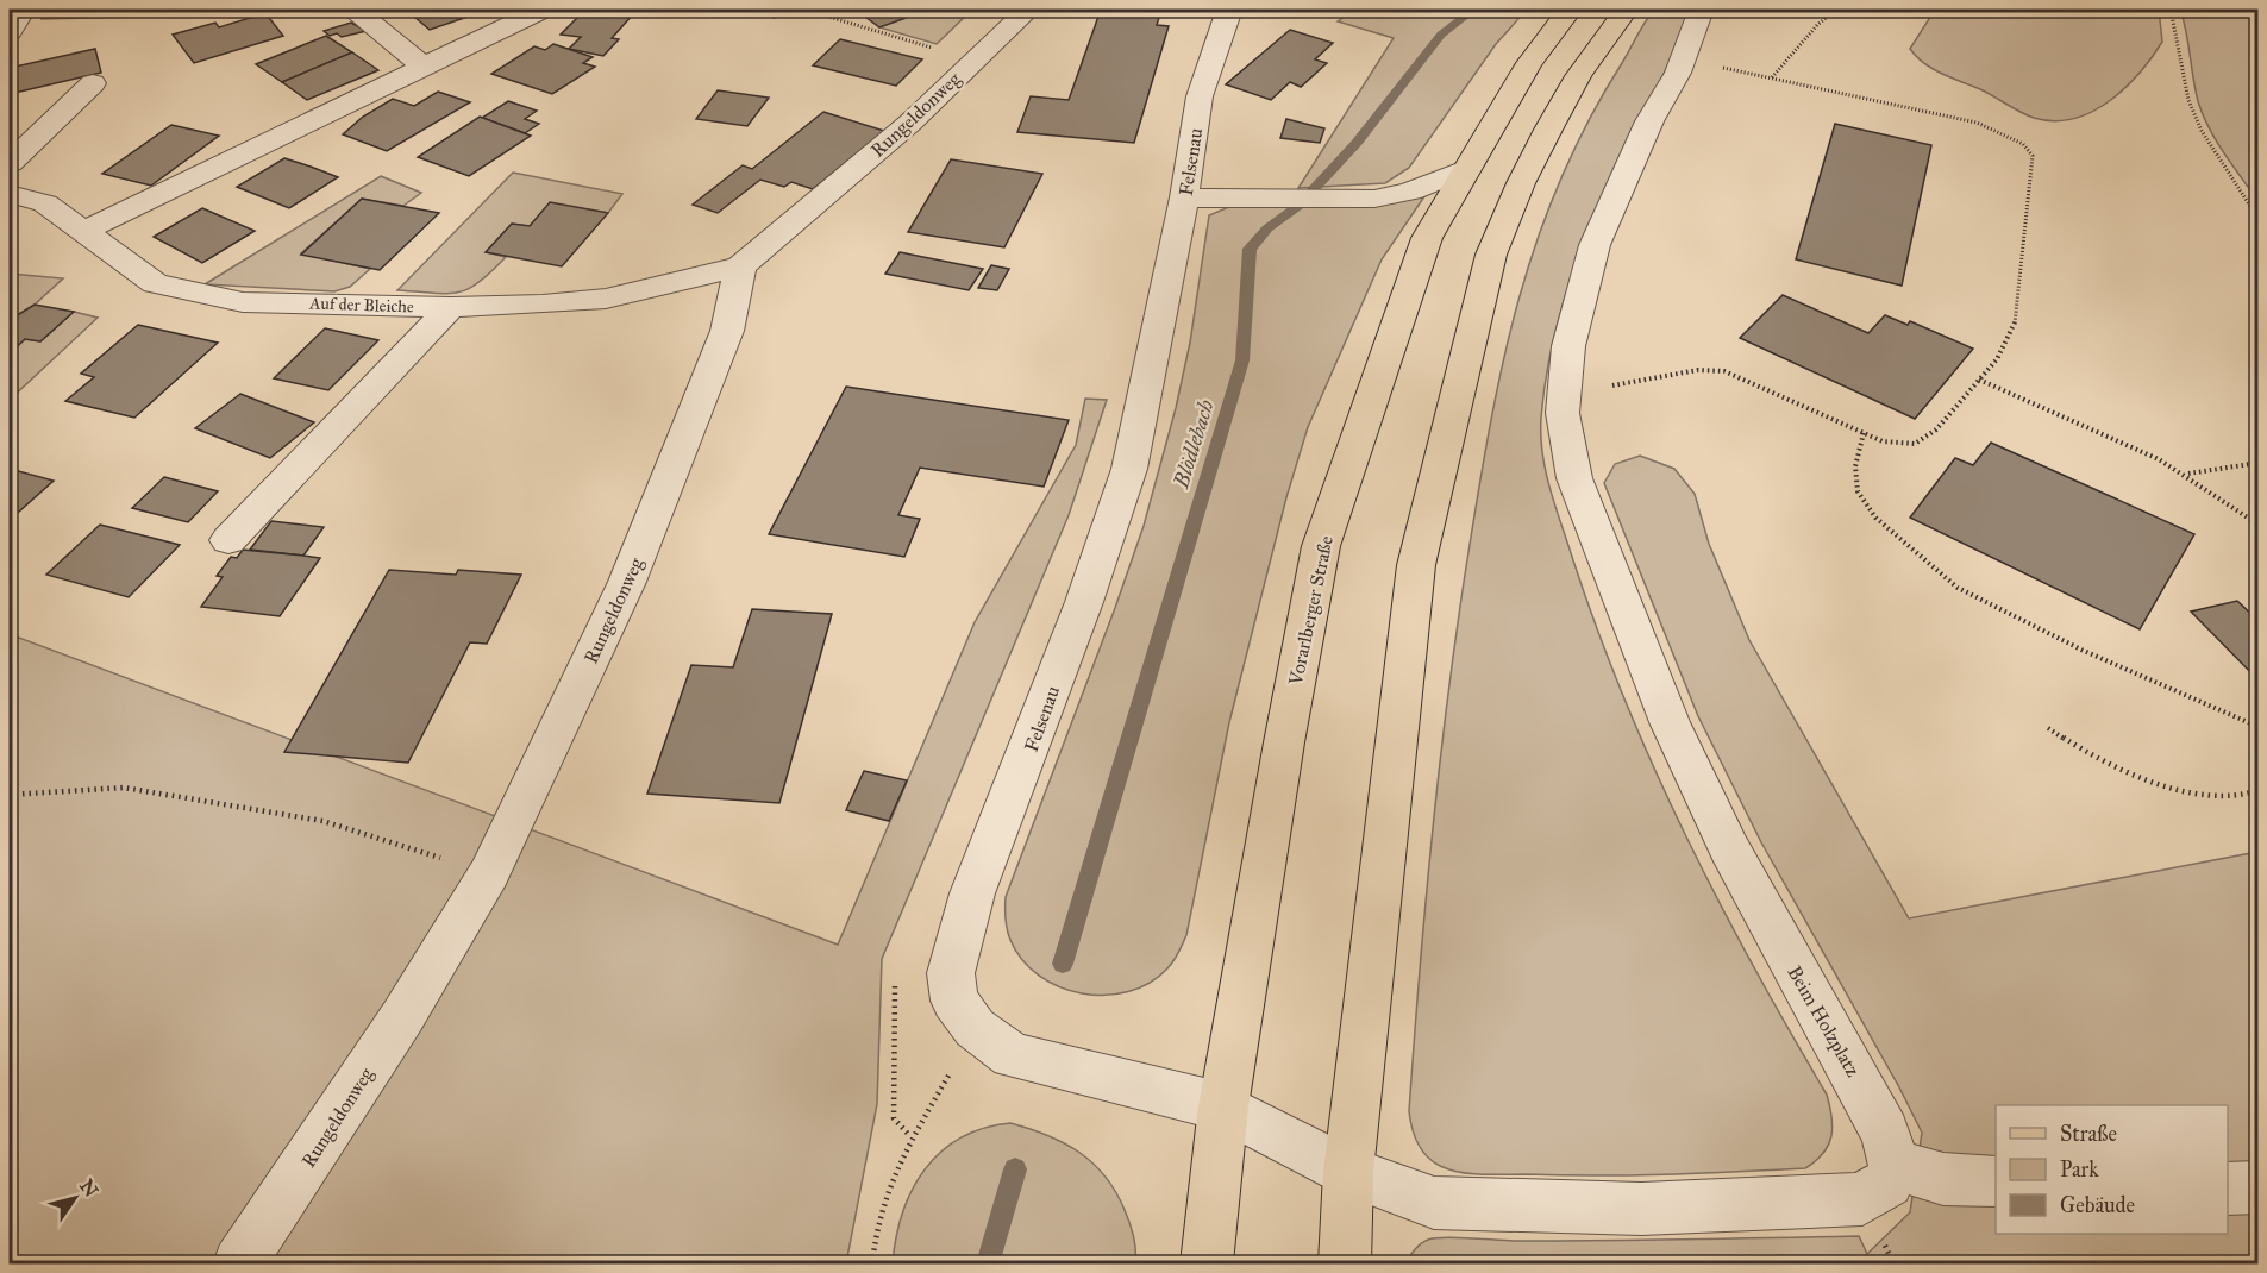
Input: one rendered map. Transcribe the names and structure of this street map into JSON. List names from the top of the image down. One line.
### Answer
{"streets":{"main road":["Vorarlberger Straße"],"street":["Rungeldonweg","Felsenau","Auf der Bleiche","Beim Holzplatz"]},"crossings":[["Rungeldonweg","Auf der Bleiche"],["Felsenau","Vorarlberger Straße"]],"water":["Blödlebach"],"legend":["Straße","Park","Gebäude"],"north":"top right"}
